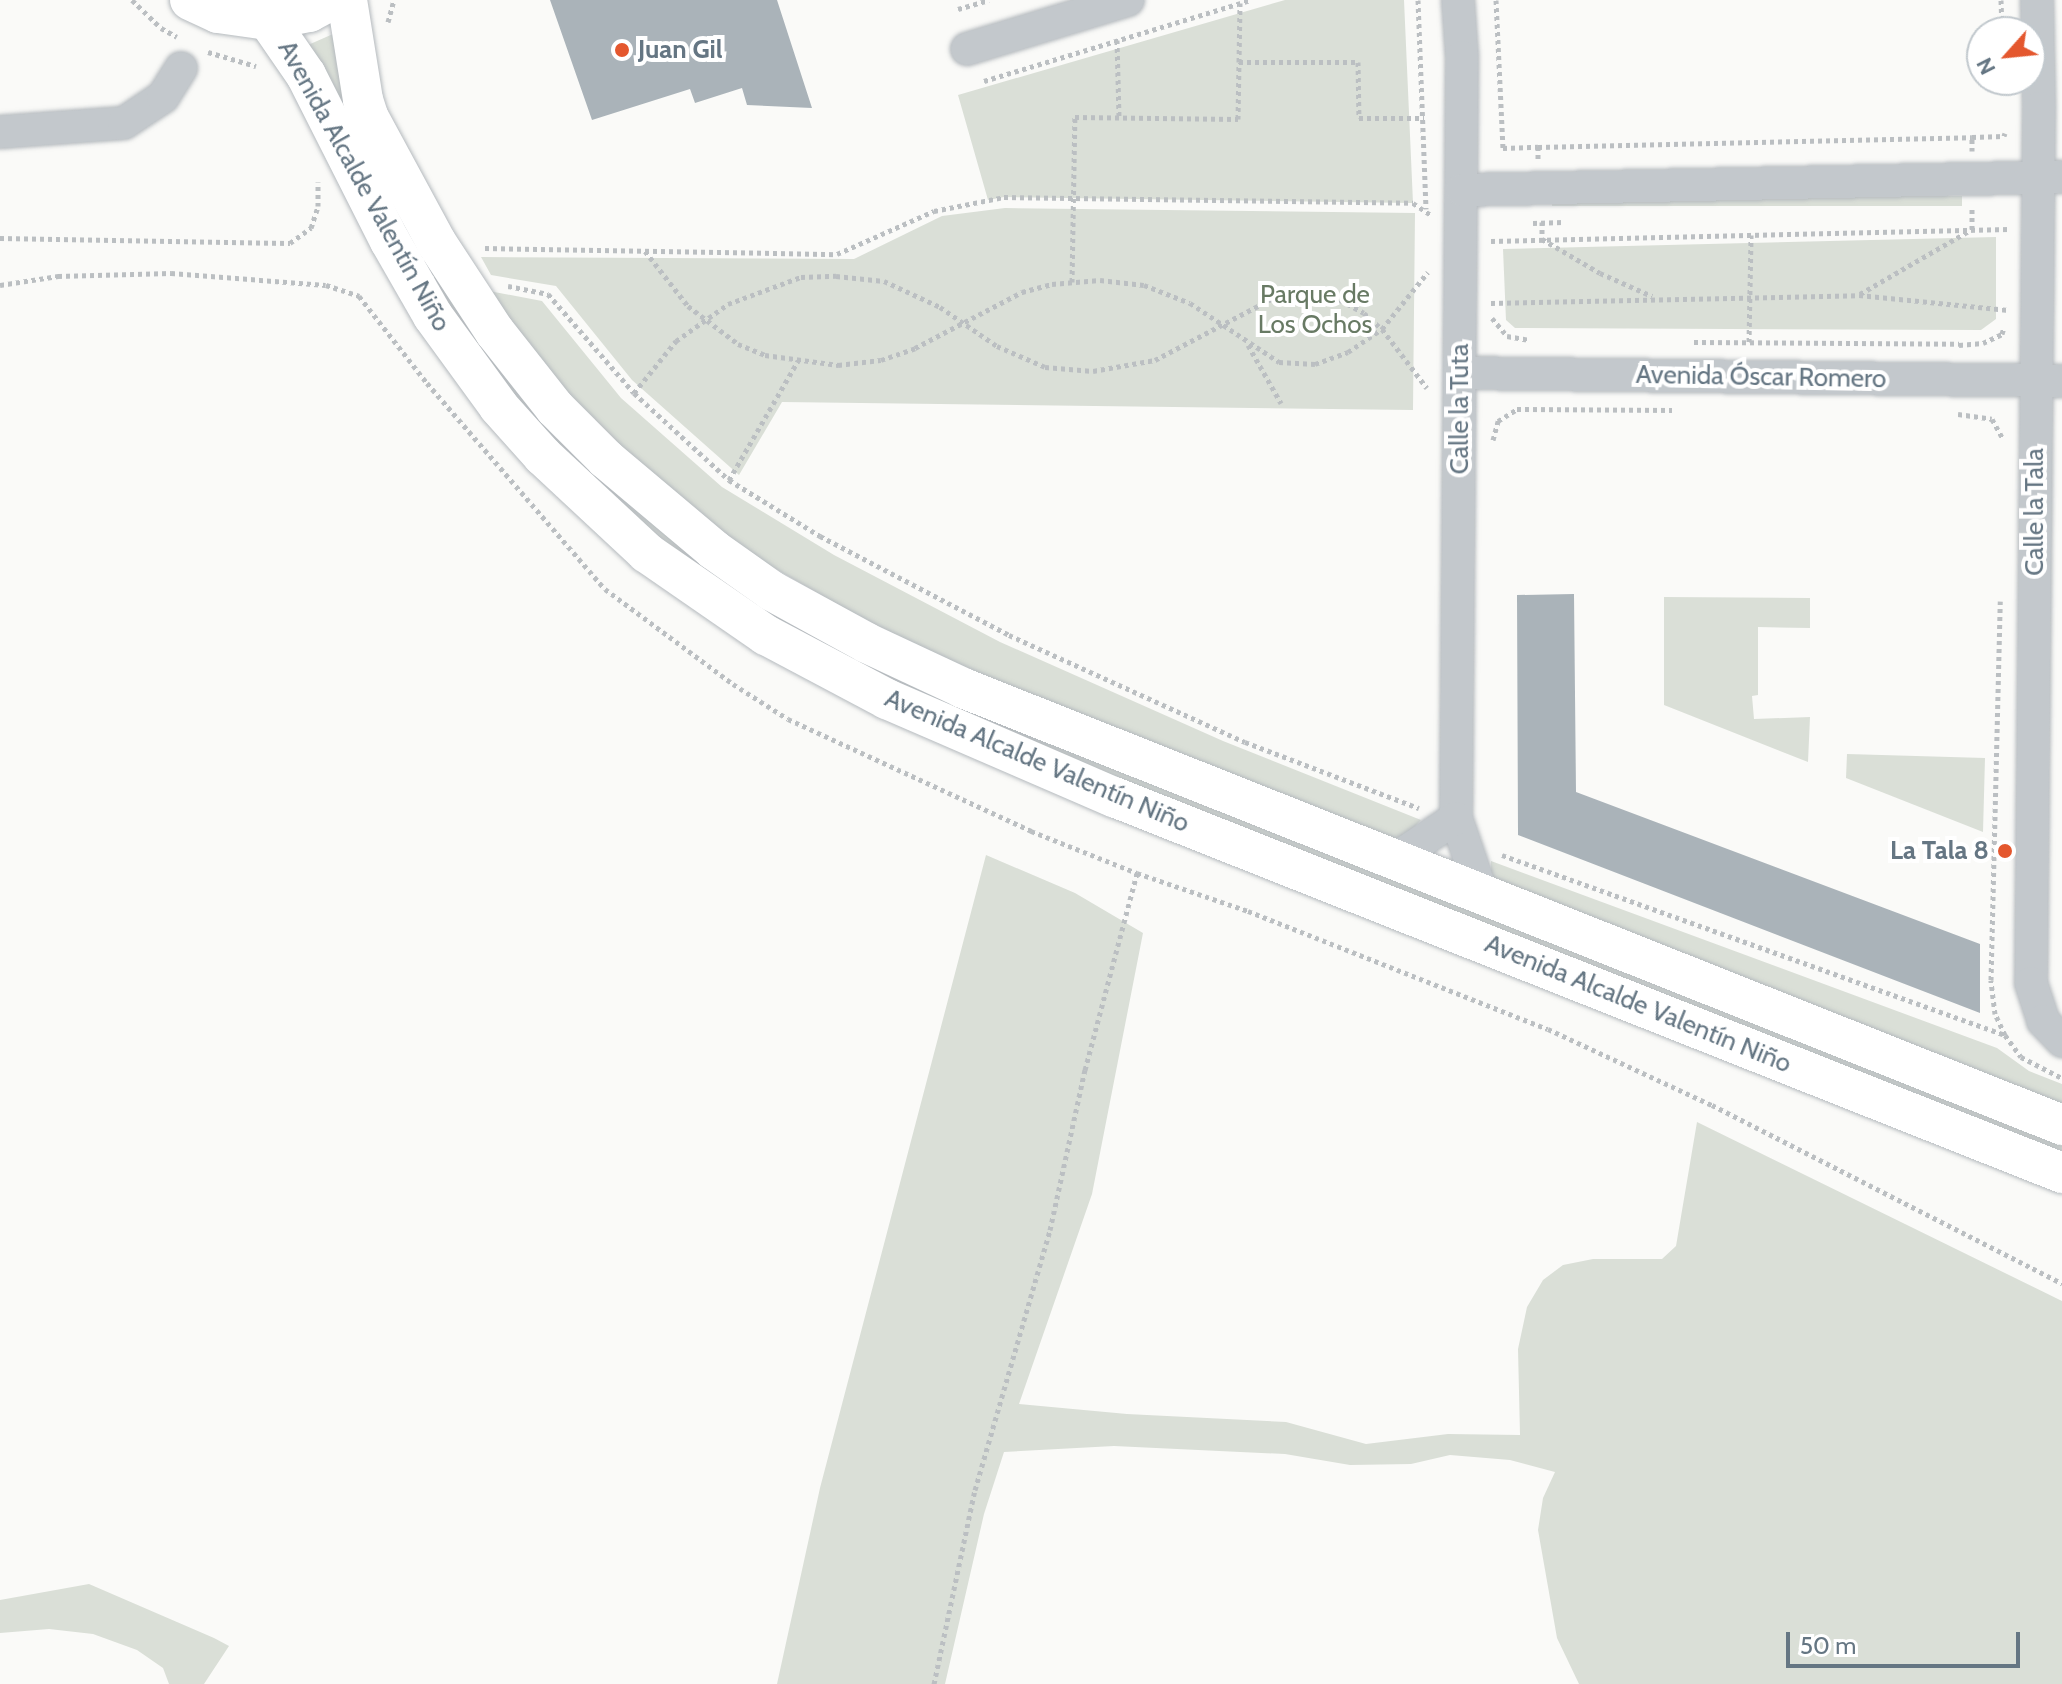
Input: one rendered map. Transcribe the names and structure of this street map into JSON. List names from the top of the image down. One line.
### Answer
{"streets":{"main road":["Avenida Alcalde Valentín Niño"],"street":["Avenida Óscar Romero","Calle la Tuta","Calle la Tala"]},"crossings":[["Avenida Alcalde Valentín Niño","Calle la Tuta"],["Avenida Óscar Romero","Calle la Tuta"],["Avenida Óscar Romero","Calle la Tala"]],"parks":["Parque de Los Ochos"],"places":["Juan Gil","La Tala 8"],"scale_bar":"50 m","north":"bottom left"}
